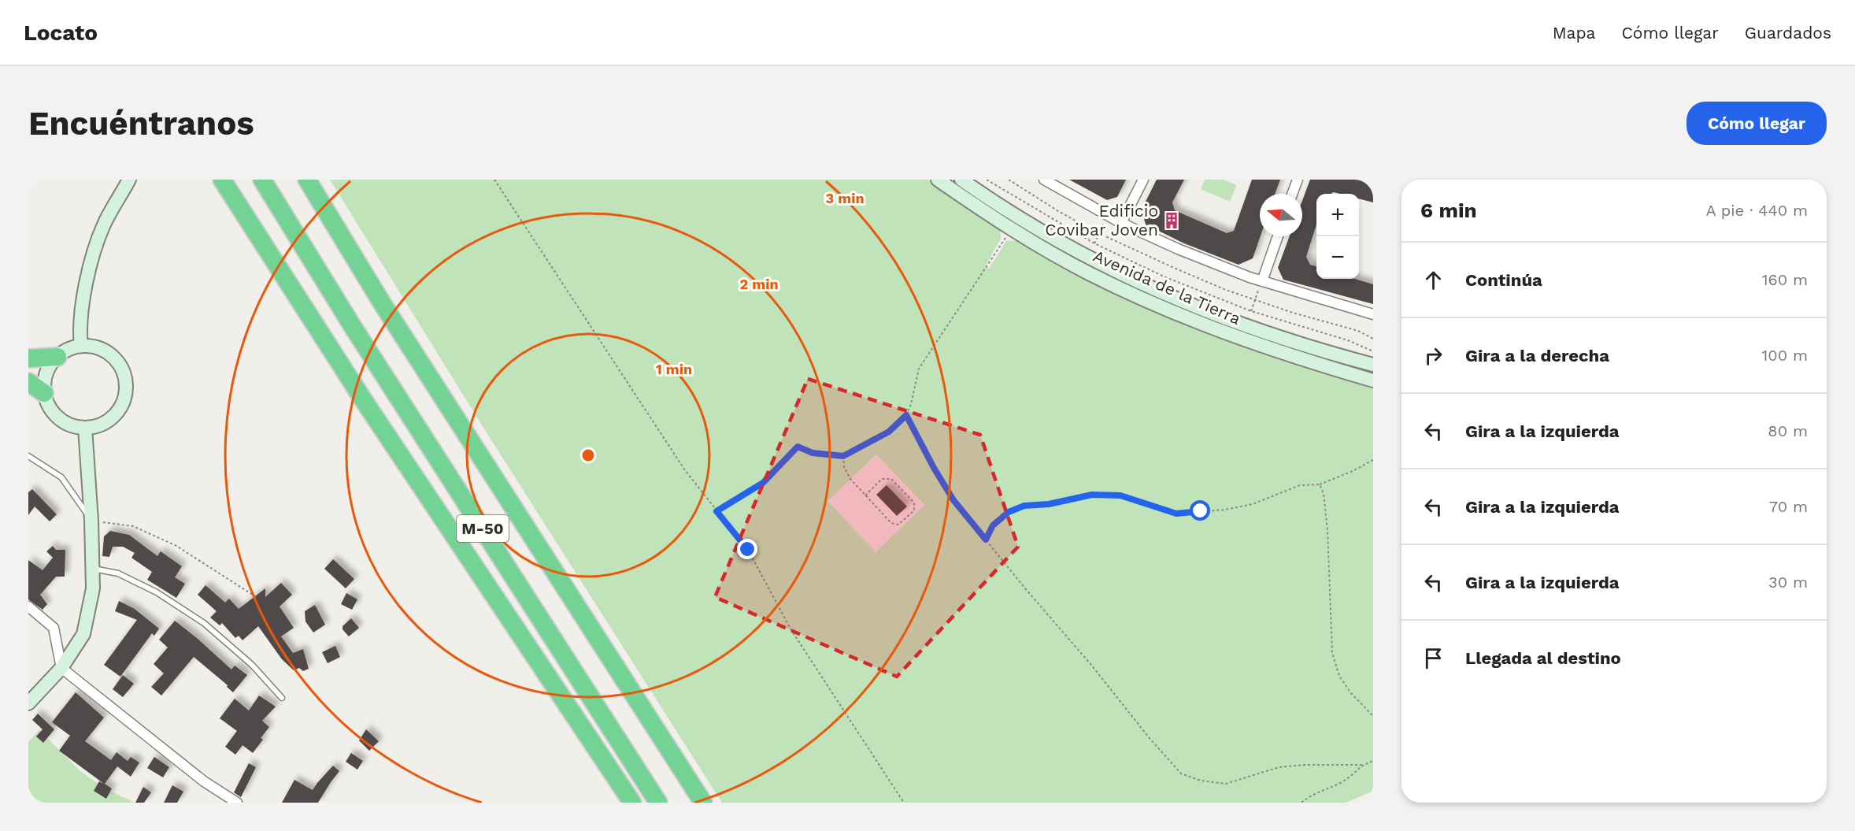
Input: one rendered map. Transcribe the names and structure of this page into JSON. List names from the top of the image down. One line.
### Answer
{"streets":{"highway":["M-50"],"street":["Avenida de la Tierra"]},"places":{"building":["Edificio Covibar Joven"]},"north":"left","page":{"header":"Locato","nav":["Mapa","Cómo llegar","Guardados"],"buttons":"Cómo llegar","title":"Encuéntranos","heading":["6 min","A pie · 440 m"],"map_buttons":["+","−"],"list":[["Continúa","160 m"],["Gira a la derecha","100 m"],["Gira a la izquierda","80 m"],["Gira a la izquierda","70 m"],["Gira a la izquierda","30 m"],"Llegada al destino"]},"rings":["3 min","2 min","1 min"]}
